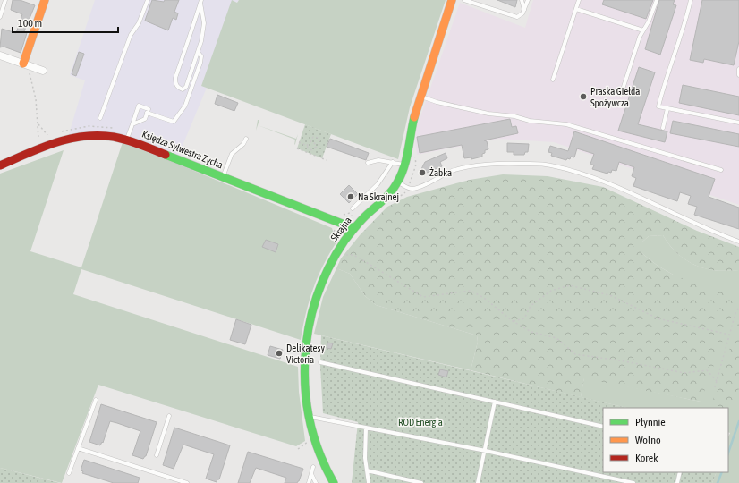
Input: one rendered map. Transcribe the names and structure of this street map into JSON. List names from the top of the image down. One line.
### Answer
{"streets":{"street":["Księdza Sylwestra Zycha","Skrajna"]},"crossings":[["Księdza Sylwestra Zycha","Skrajna"]],"parks":["ROD Energia"],"places":["Praska Giełda Spożywcza","Żabka","Na Skrajnej","Delikatesy Victoria"],"legend":["Płynnie","Wolno","Korek"],"scale_bar":"100 m"}
